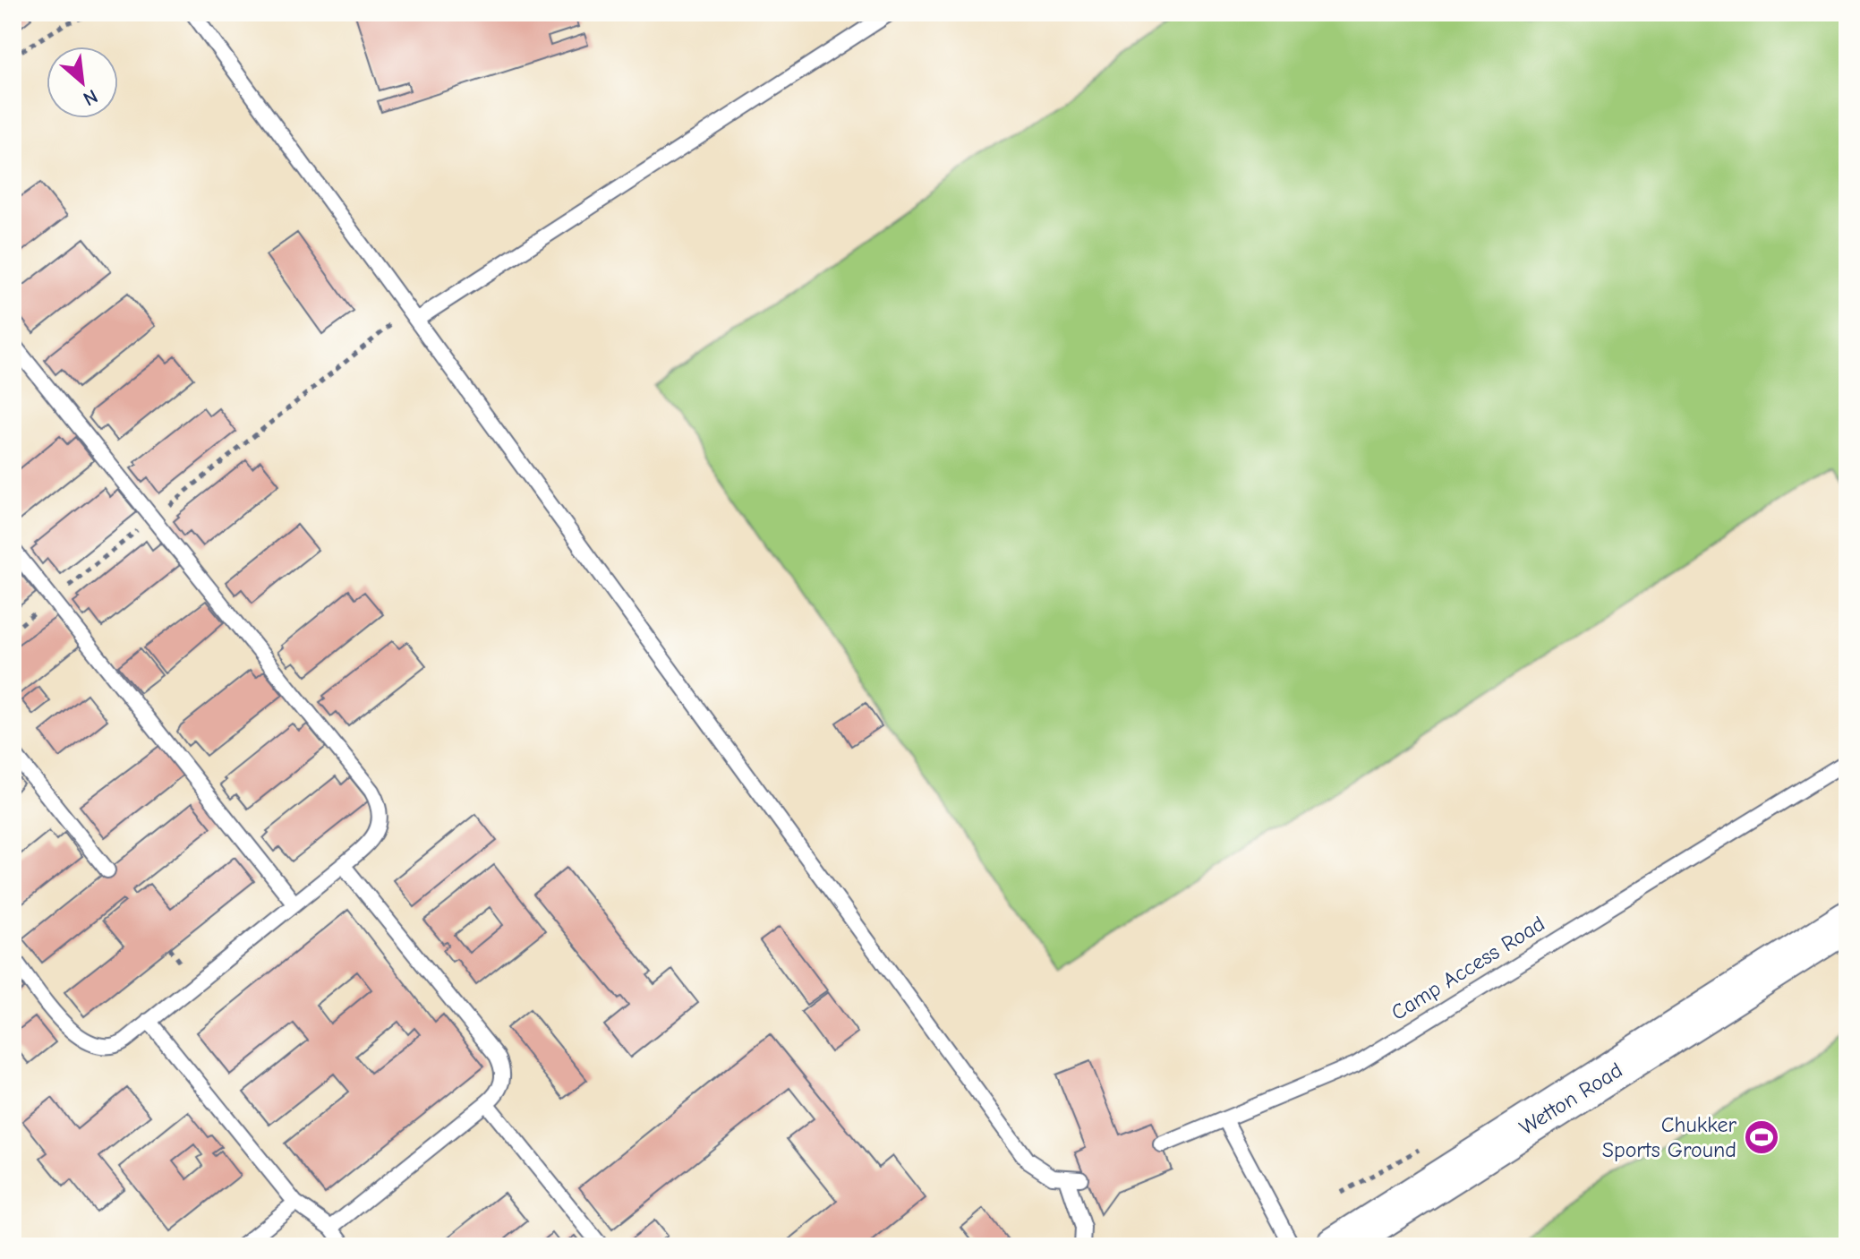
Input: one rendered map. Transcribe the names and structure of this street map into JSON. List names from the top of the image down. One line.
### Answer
{"streets":{"main road":["Wetton Road"],"lane":["Camp Access Road"]},"places":{"sports":["Chukker Sports Ground"]},"north":"bottom right"}
